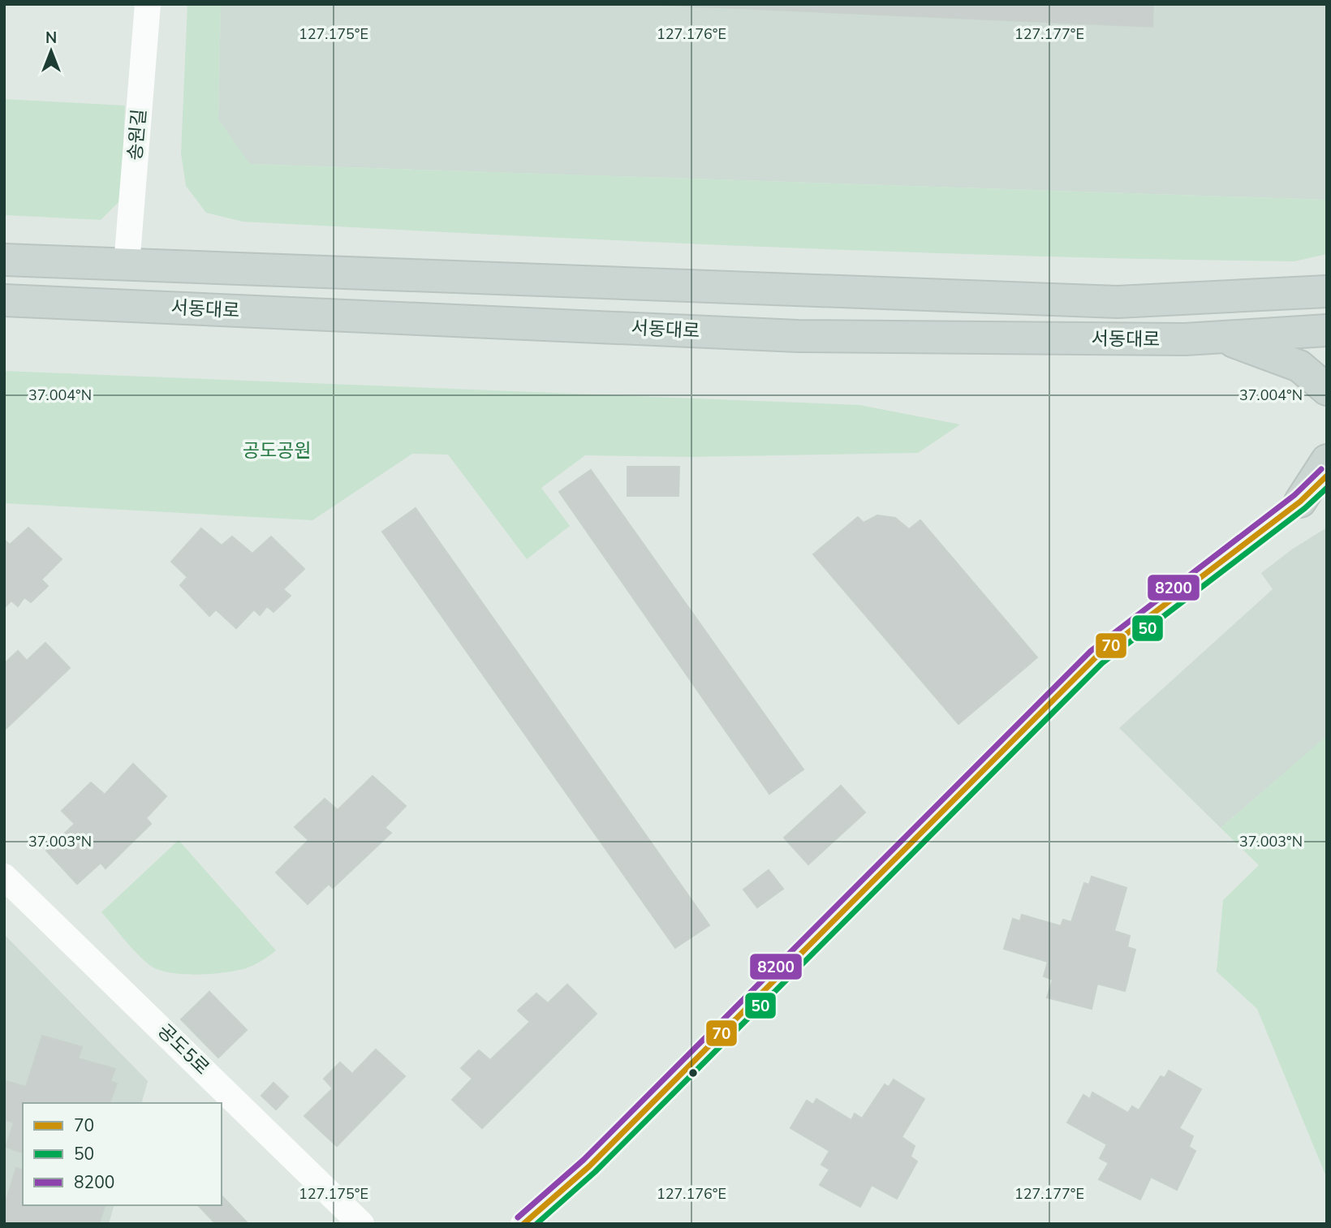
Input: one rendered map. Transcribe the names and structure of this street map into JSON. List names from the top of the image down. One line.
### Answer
{"streets":{"main road":["서동대로"],"street":["송원길","공도5로"]},"crossings":[["송원길","서동대로"]],"parks":["공도공원"],"lines":["transit line 8200","transit line 70","transit line 50"],"legend":["70","50","8200"],"north":"top","coordinates":["127.175°E","127.176°E","127.177°E","37.004°N","37.003°N"]}
